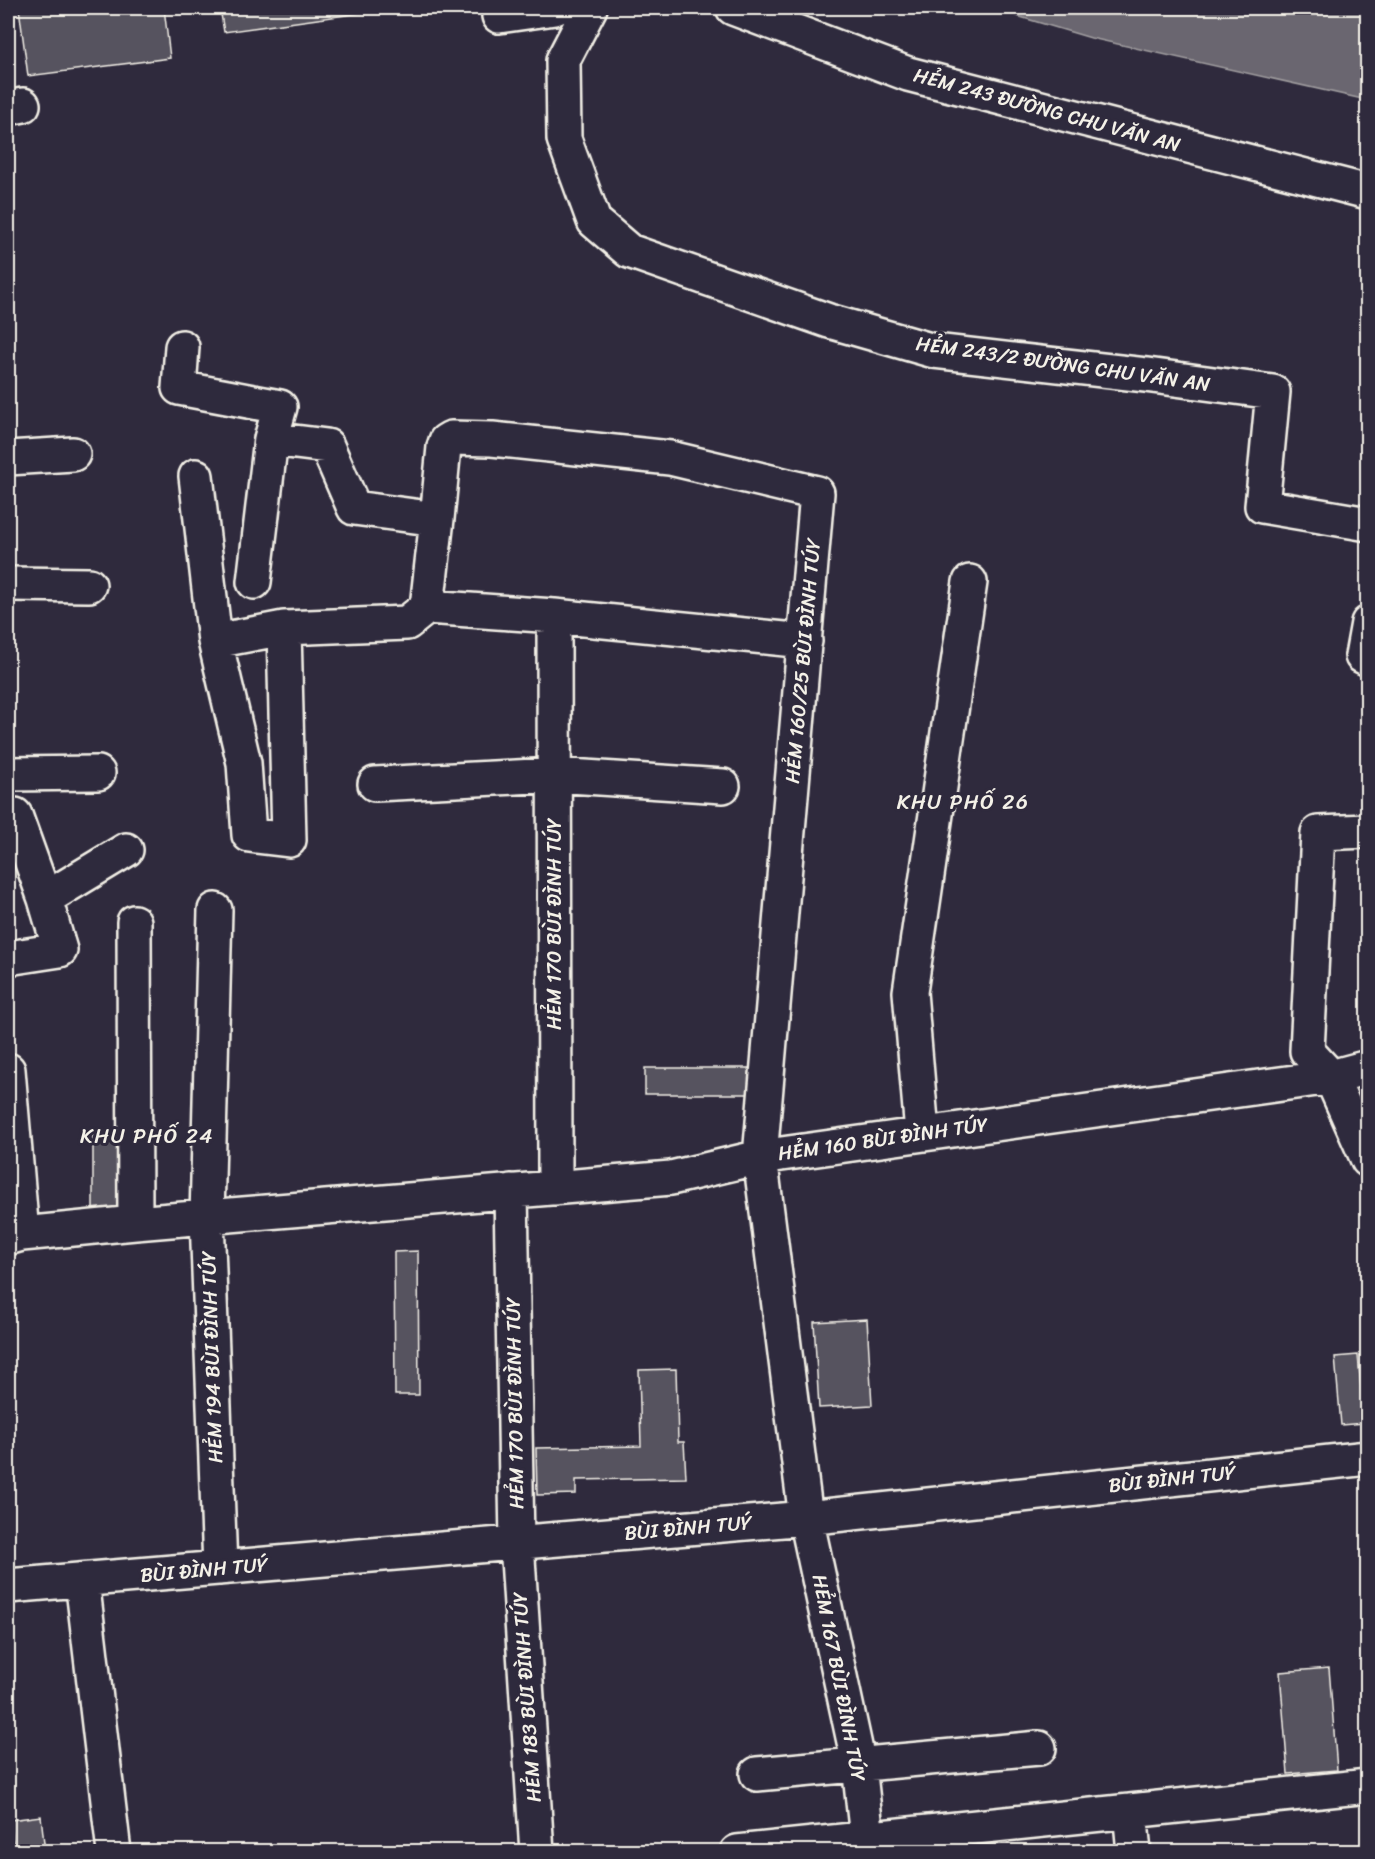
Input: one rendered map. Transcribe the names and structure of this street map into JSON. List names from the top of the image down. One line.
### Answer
{"streets":{"street":["HẺM 243 ĐƯỜNG CHU VĂN AN","HẺM 243/2 ĐƯỜNG CHU VĂN AN","HẺM 160/25 BÙI ĐÌNH TÚY","HẺM 170 BÙI ĐÌNH TÚY","HẺM 160 BÙI ĐÌNH TÚY","HẺM 194 BÙI ĐÌNH TÚY","BÙI ĐÌNH TUÝ","HẺM 167 BÙI ĐÌNH TÚY","HẺM 183 BÙI ĐÌNH TÚY"]},"crossings":[["HẺM 160/25 BÙI ĐÌNH TÚY","HẺM 160 BÙI ĐÌNH TÚY"],["HẺM 170 BÙI ĐÌNH TÚY","BÙI ĐÌNH TUÝ"],["HẺM 170 BÙI ĐÌNH TÚY","HẺM 183 BÙI ĐÌNH TÚY"],["HẺM 160 BÙI ĐÌNH TÚY","BÙI ĐÌNH TUÝ"],["HẺM 160 BÙI ĐÌNH TÚY","HẺM 167 BÙI ĐÌNH TÚY"],["HẺM 194 BÙI ĐÌNH TÚY","BÙI ĐÌNH TUÝ"],["BÙI ĐÌNH TUÝ","HẺM 167 BÙI ĐÌNH TÚY"],["BÙI ĐÌNH TUÝ","HẺM 183 BÙI ĐÌNH TÚY"]],"districts":["KHU PHỐ 26","KHU PHỐ 24"]}
